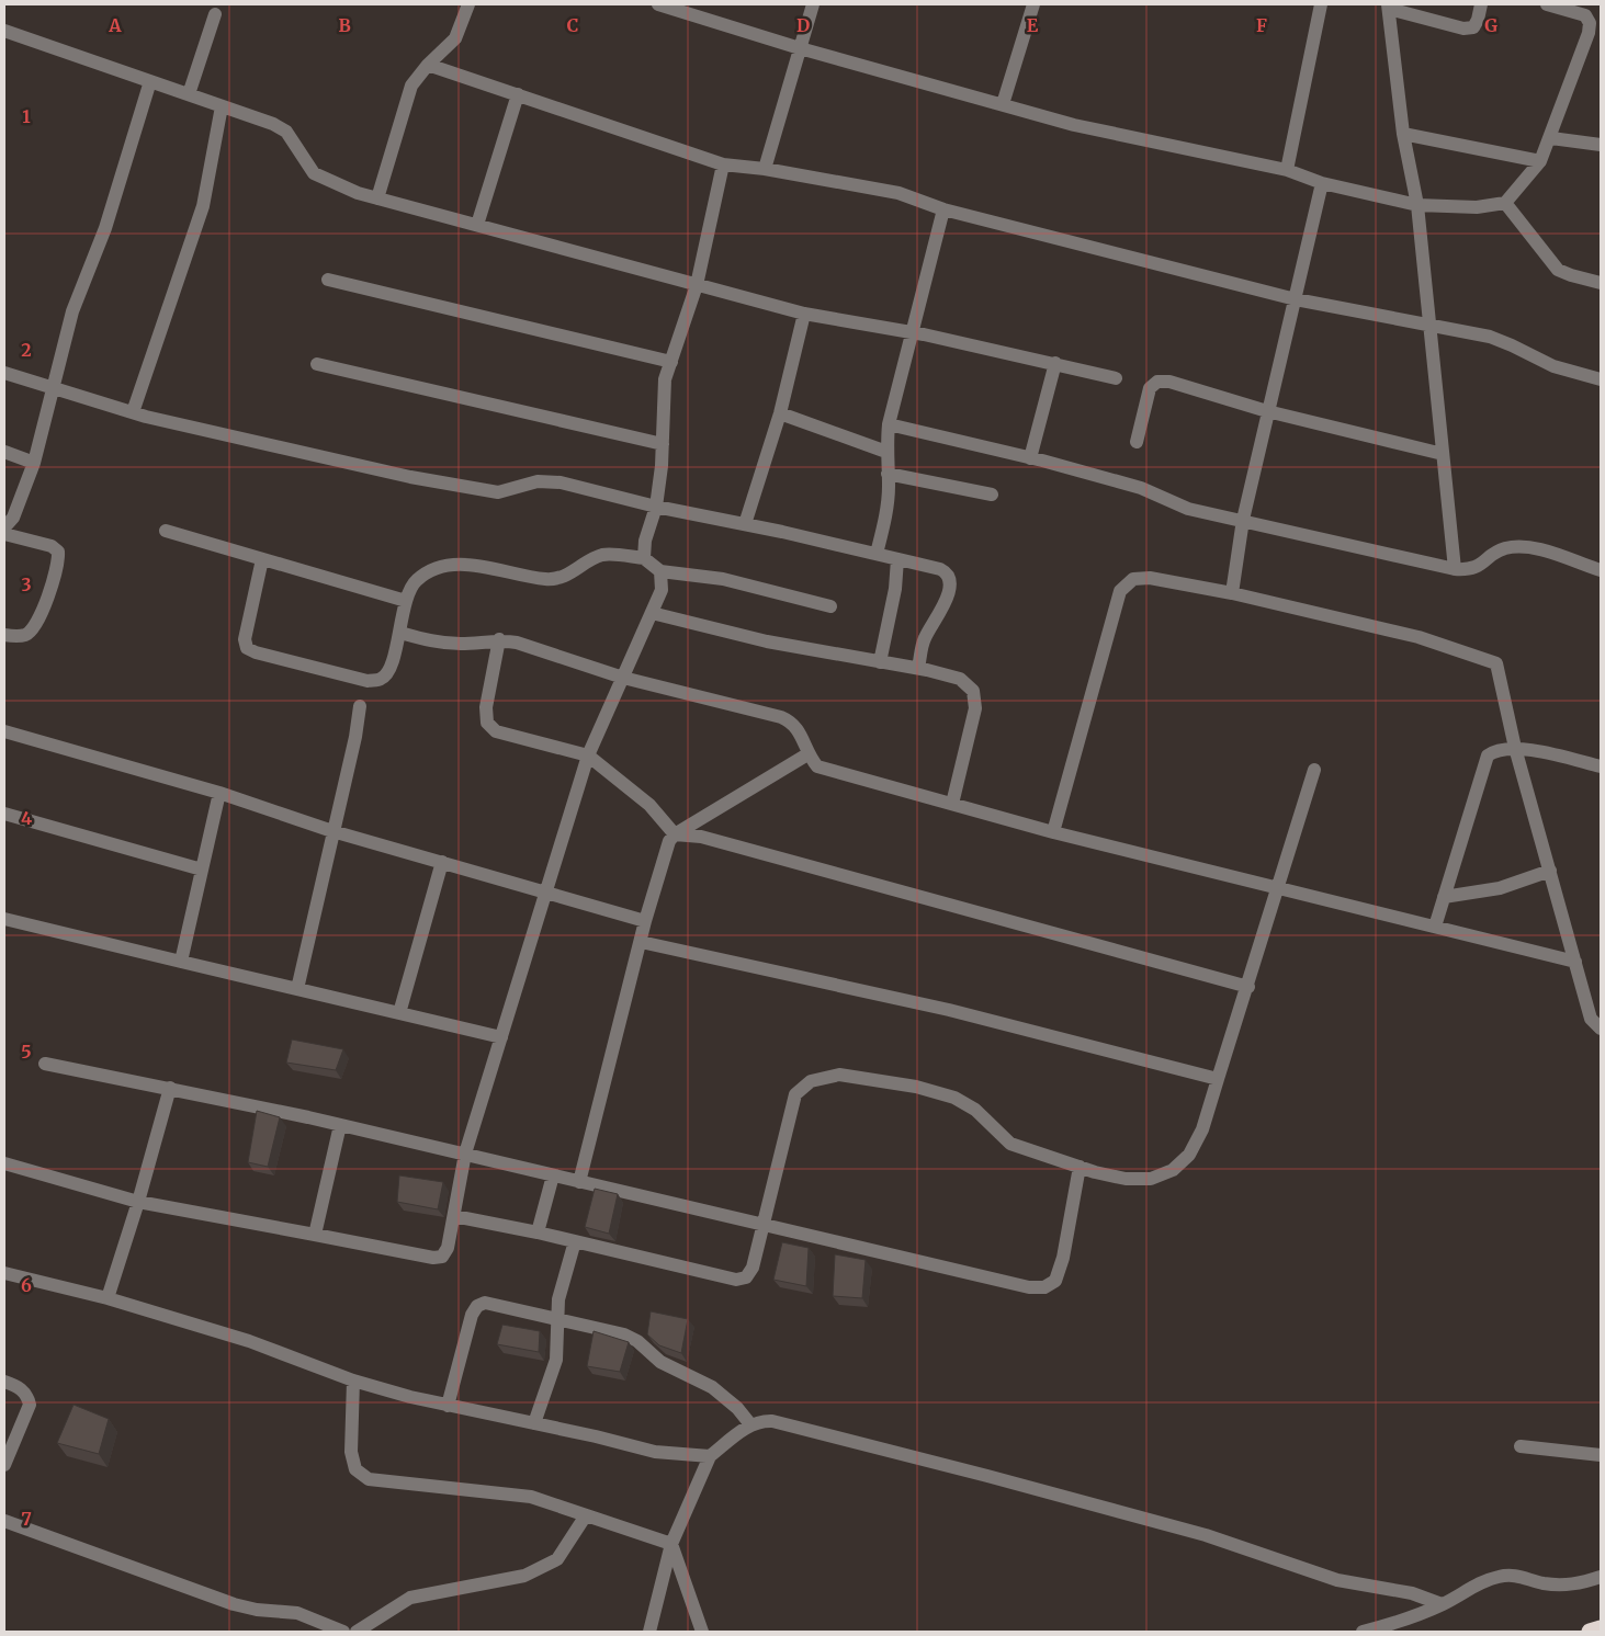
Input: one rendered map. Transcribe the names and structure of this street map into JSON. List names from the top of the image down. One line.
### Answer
{"grid":{"columns":["A","B","C","D","E","F","G"],"rows":["1","2","3","4","5","6","7"]}}
